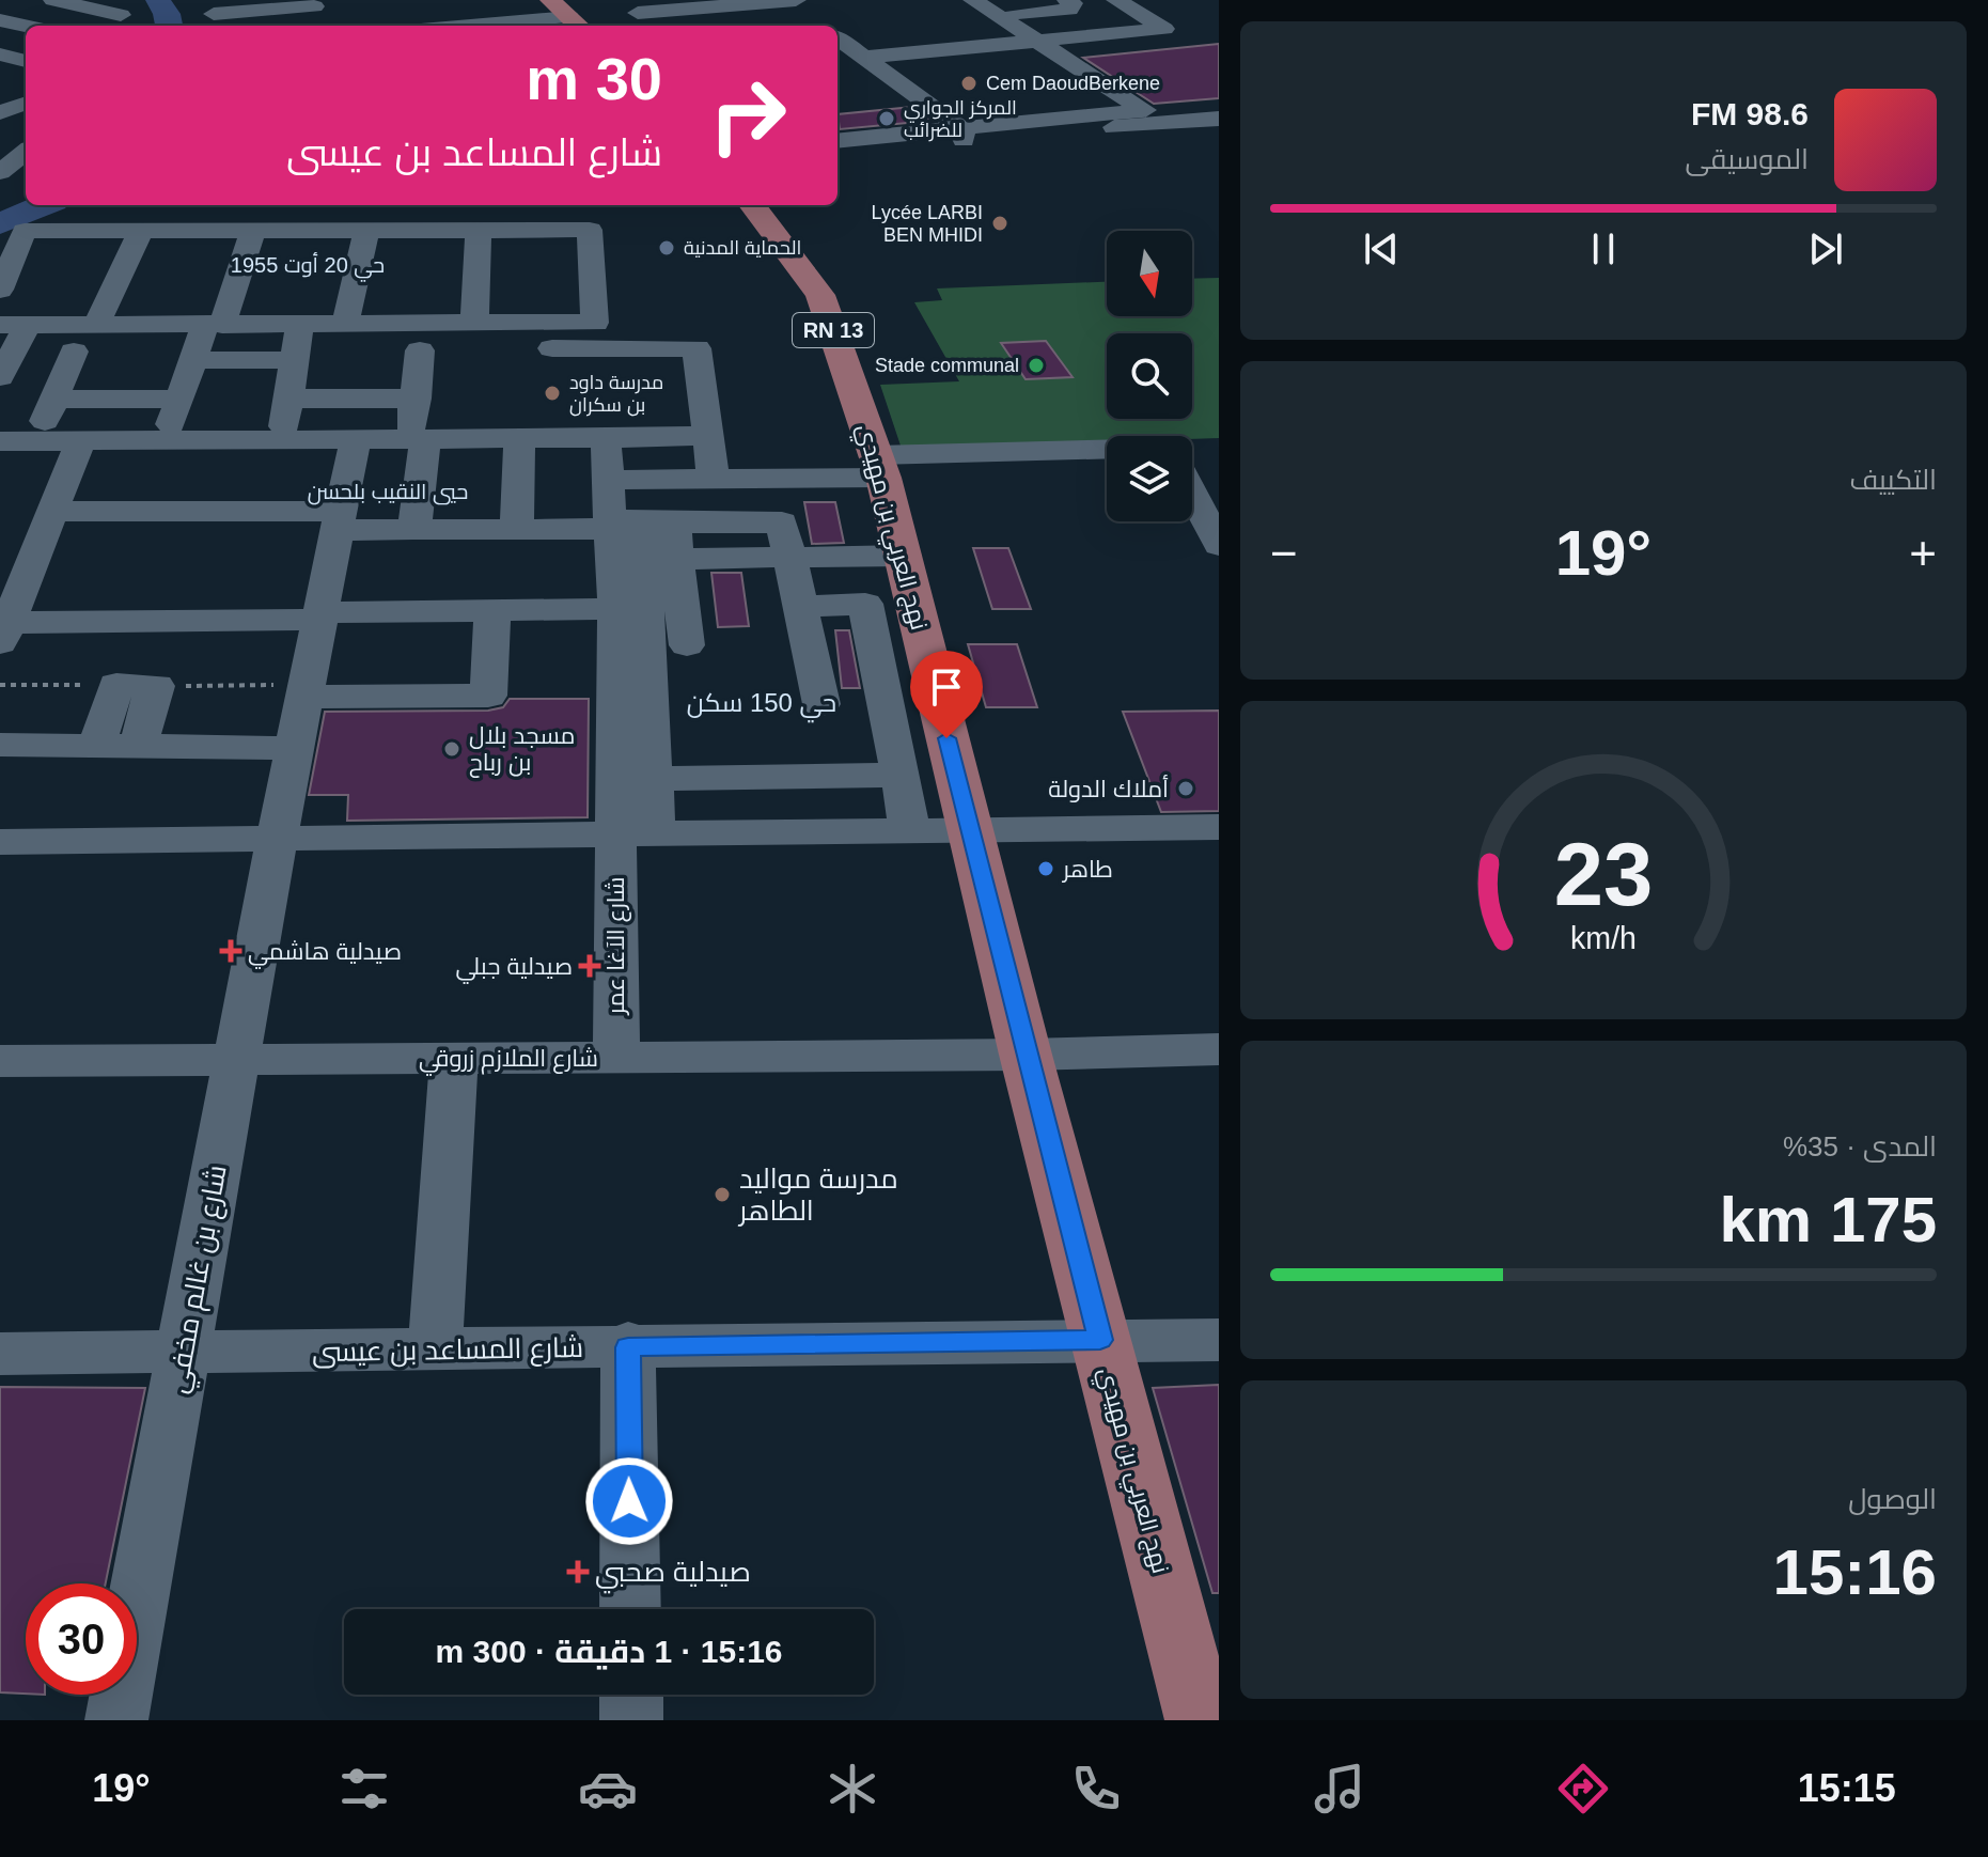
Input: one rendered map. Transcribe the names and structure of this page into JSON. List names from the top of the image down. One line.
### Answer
{"streets":{"main road":["RN 13","نهج العربي بن مهيدي"],"street":["شارع الآغا عمر","شارع الملازم زروقي","شارع بن غالم مخفي","شارع المساعد بن عيسى"]},"crossings":[["نهج العربي بن مهيدي","شارع الملازم زروقي"],["نهج العربي بن مهيدي","شارع المساعد بن عيسى"],["شارع الآغا عمر","شارع الملازم زروقي"],["شارع الملازم زروقي","شارع بن غالم مخفي"],["شارع بن غالم مخفي","شارع المساعد بن عيسى"]],"districts":["حي 20 أوت 1955","حيي النقيب بلحسن","حي 150 سكن"],"places":{"other":["Cem DaoudBerkene","المركز الجواري للضرائب","Lycée LARBI BEN MHIDI","الحماية المدنية","Stade communal","مدرسة داود بن سكران","مسجد بلال بن رباح","أملاك الدولة","طاهر","مدرسة مواليد الطاهر"],"health":["صيدلية هاشمي","صيدلية جبلي","صيدلية صحبي"]},"north":"bottom","page":{"turn":["30 m","شارع المساعد بن عيسى"],"song":["98.6 FM","الموسيقى"],"tile":["التكييف",["المدى · 35%","175 km"],["الوصول","15:16"]],"heat":["−","19°","+"],"limit":"30","trip":"15:16 · 1 دقيقة · 300 m","tabs":["15:15","19°"],"gauge":["23","km/h"]}}
